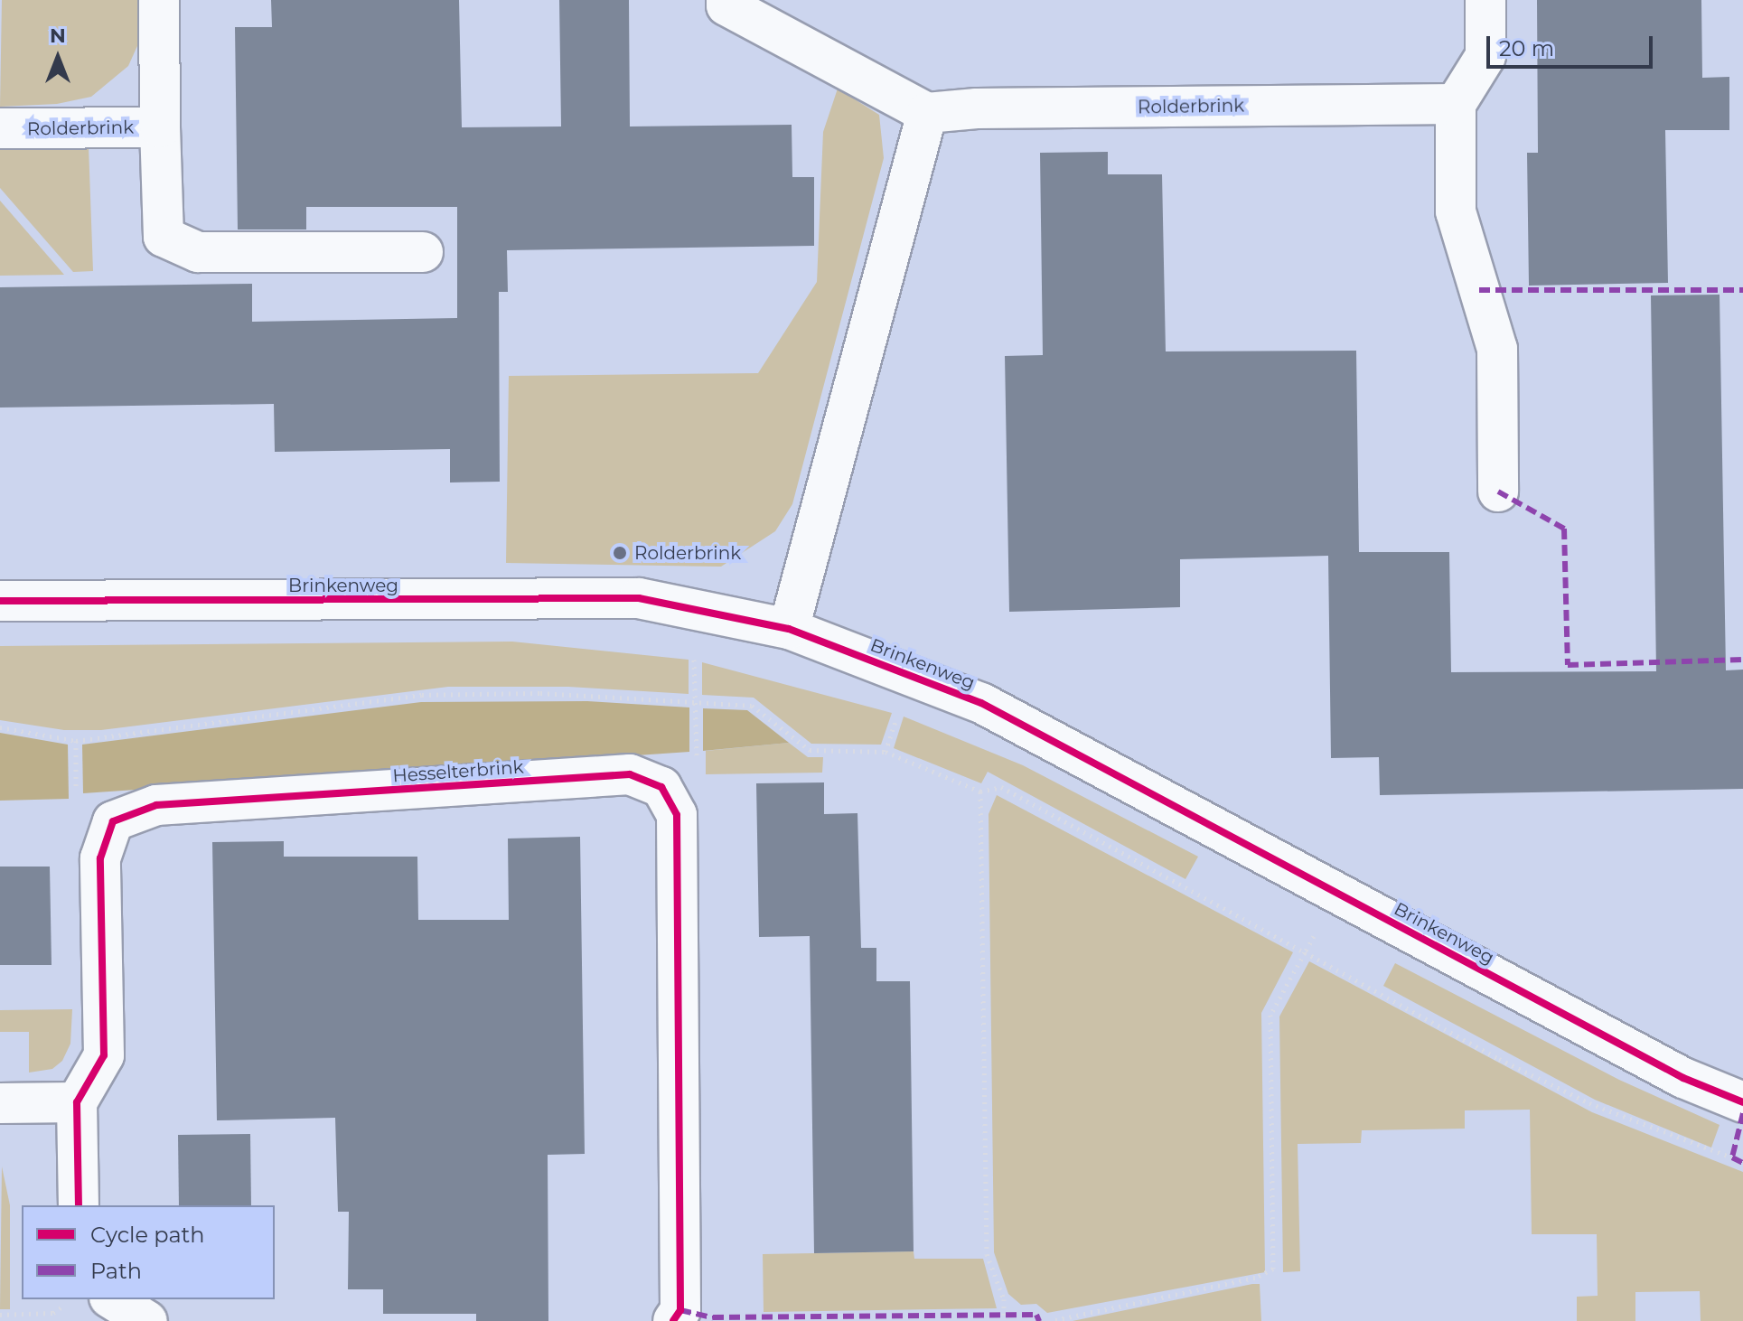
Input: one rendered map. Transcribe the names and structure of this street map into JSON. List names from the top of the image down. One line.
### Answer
{"streets":{"street":["Rolderbrink","Brinkenweg","Hesselterbrink"]},"places":["Rolderbrink"],"legend":["Cycle path","Path"],"scale_bar":"20 m","north":"top"}
